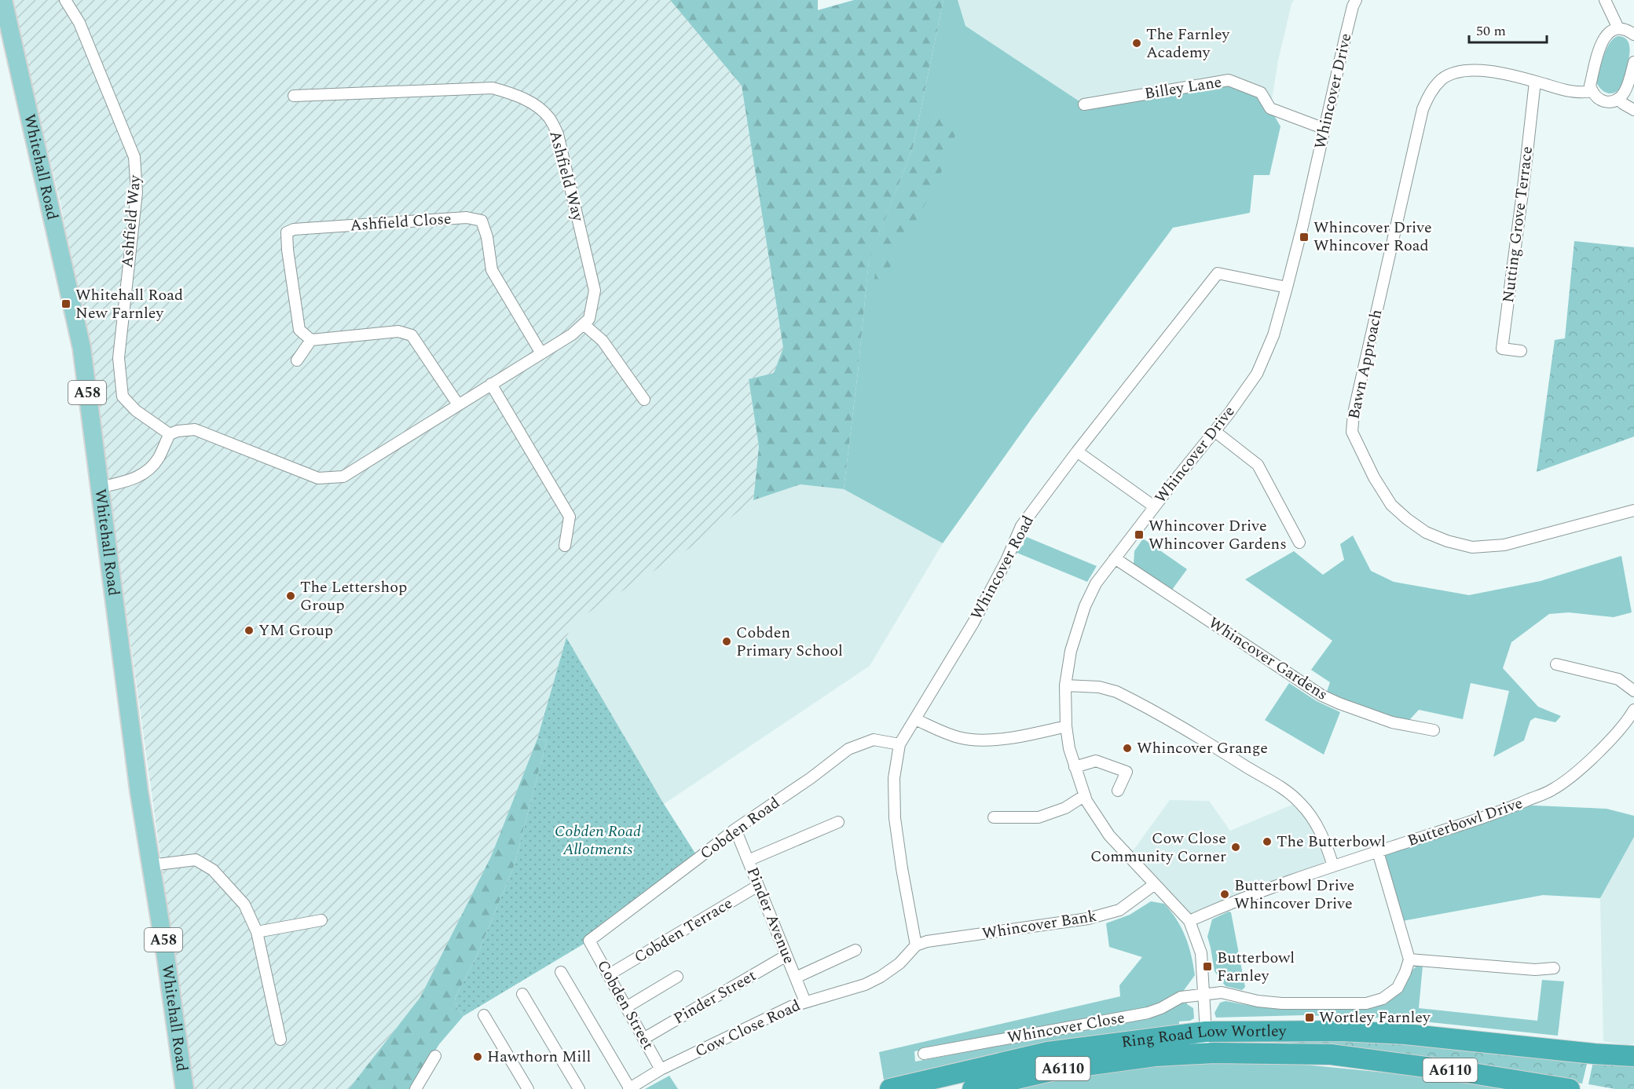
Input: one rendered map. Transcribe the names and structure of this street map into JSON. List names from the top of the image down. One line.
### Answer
{"streets":{"highway":["Ring Road Low Wortley","A6110"],"main road":["Whitehall Road","A58"],"street":["Billey Lane","Whincover Drive","Ashfield Way","Ashfield Close","Nutting Grove Terrace","Bawn Approach","Whincover Road","Whincover Gardens","Butterbowl Drive","Cobden Road","Pinder Avenue","Whincover Bank","Cobden Terrace","Pinder Street","Cobden Street","Whincover Close","Cow Close Road"]},"crossings":[["Billey Lane","Whincover Drive"],["Whincover Drive","Whincover Road"],["Whincover Drive","Whincover Gardens"],["Whincover Drive","Butterbowl Drive"],["Whincover Drive","Whincover Bank"],["Whincover Drive","Whincover Close"],["Whincover Drive","Ring Road Low Wortley"],["Nutting Grove Terrace","Bawn Approach"],["Whincover Road","Cobden Road"],["Whincover Road","Whincover Bank"],["Whincover Road","Cow Close Road"],["Cobden Road","Pinder Avenue"],["Cobden Road","Cobden Street"],["Pinder Avenue","Cobden Terrace"],["Pinder Avenue","Pinder Street"],["Pinder Avenue","Cow Close Road"],["Whincover Bank","Cow Close Road"],["Cobden Terrace","Cobden Street"],["Pinder Street","Cobden Street"],["Cobden Street","Cow Close Road"]],"parks":["Cobden Road Allotments"],"places":{"other":["The Farnley Academy","The Lettershop Group","YM Group","Cobden Primary School","Whincover Grange","The Butterbowl","Cow Close Community Corner","Butterbowl Drive Whincover Drive","Hawthorn Mill"],"transit":["Whincover Drive Whincover Road","Whitehall Road New Farnley","Whincover Drive Whincover Gardens","Butterbowl Farnley","Wortley Farnley"]},"scale_bar":"50 m"}
